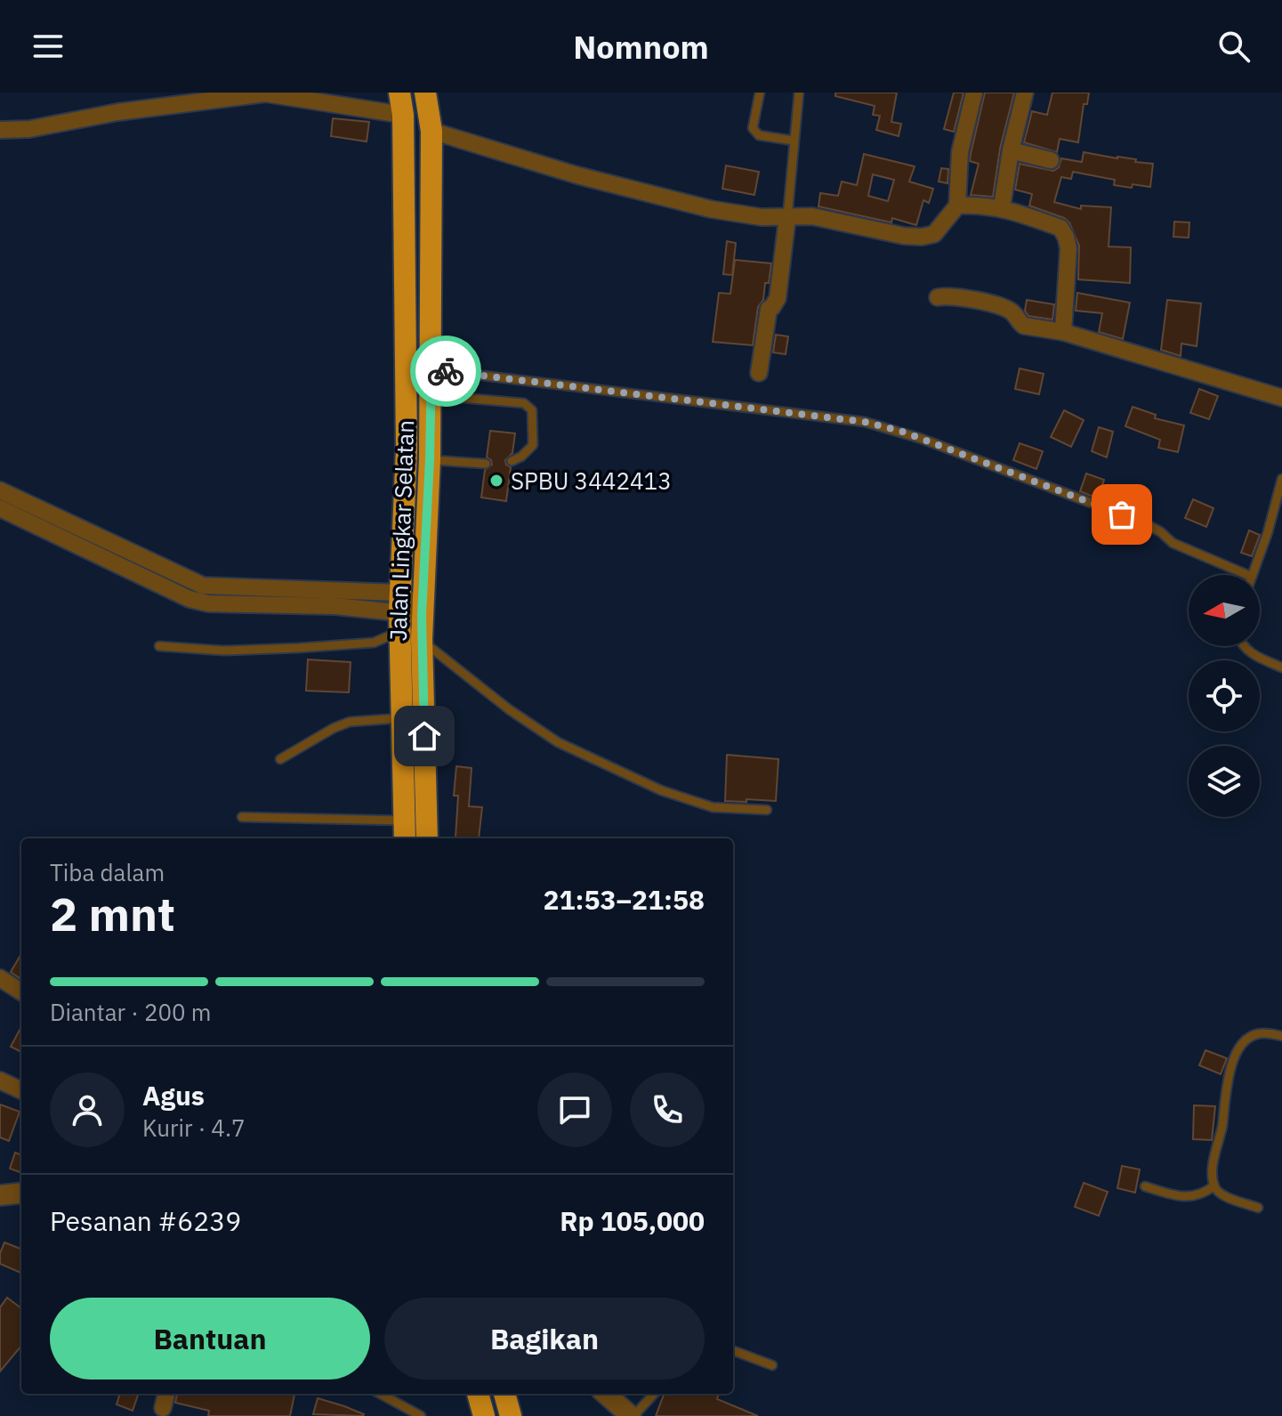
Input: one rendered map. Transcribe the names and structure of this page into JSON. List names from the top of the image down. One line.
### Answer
{"streets":{"highway":["Jalan Lingkar Selatan"]},"places":["SPBU 3442413"],"north":"left","page":{"header":"Nomnom","heading":["2 mnt","Tiba dalam","21:53–21:58"],"panel":["Agus","Kurir · 4.7","Pesanan #6239","Rp 105,000"],"bar":"Diantar · 200 m","buttons":["Bantuan","Bagikan"]}}
